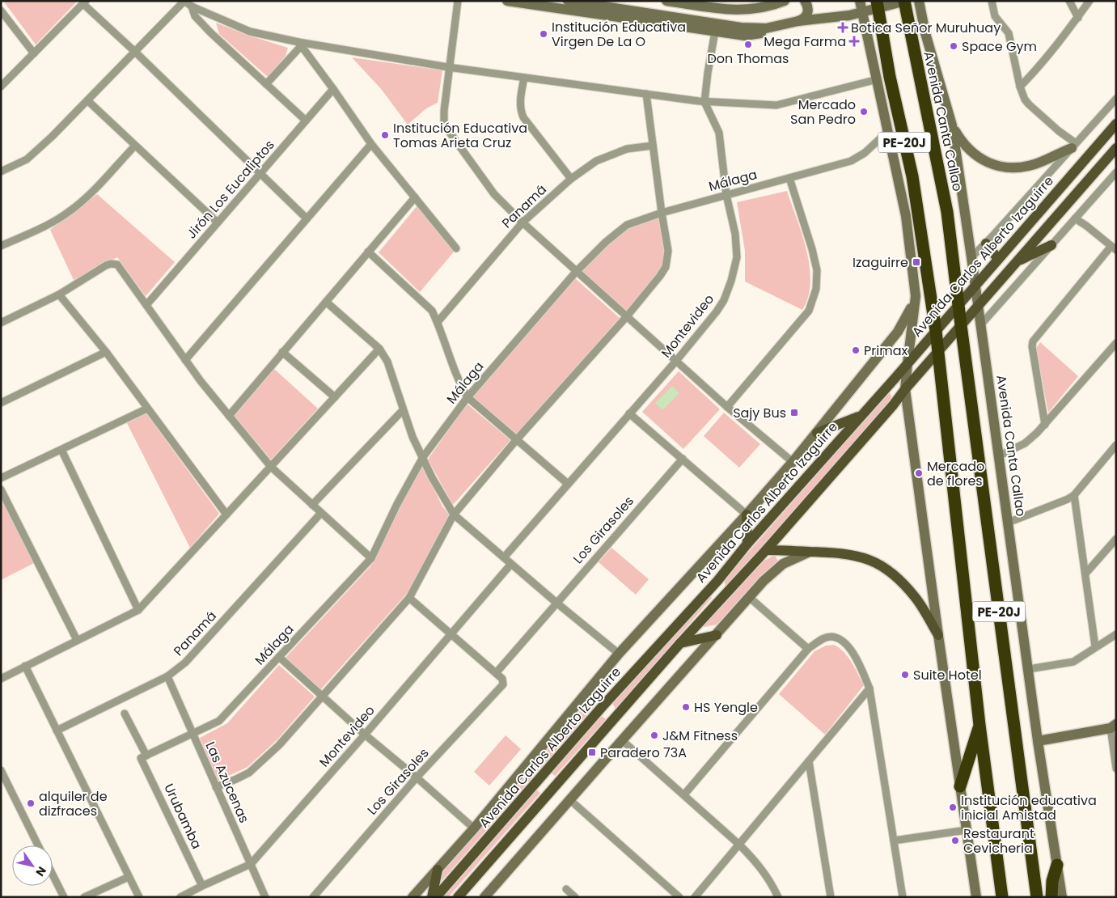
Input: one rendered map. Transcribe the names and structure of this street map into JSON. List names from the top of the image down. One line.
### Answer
{"streets":{"highway":["Avenida Canta Callao","PE-20J"],"main road":["Avenida Carlos Alberto Izaguirre"],"street":["Málaga","Jirón Los Eucaliptos","Panamá","Montevideo","Los Girasoles","Las Azucenas","Urubamba"]},"crossings":[["Avenida Canta Callao","Avenida Carlos Alberto Izaguirre"],["PE-20J","Avenida Carlos Alberto Izaguirre"],["Málaga","Montevideo"],["Málaga","Las Azucenas"],["Málaga","Urubamba"],["Panamá","Las Azucenas"],["Montevideo","Las Azucenas"],["Montevideo","Urubamba"]],"places":{"health":["Botica Señor Muruhuay","Mega Farma"],"other":["Institución Educativa Virgen De La O","Don Thomas","Space Gym","Mercado San Pedro","Institución Educativa Tomas Arieta Cruz","Primax","Mercado de flores","Suite Hotel","HS Yengle","J&M Fitness","alquiler de dizfraces","Institución educativa inicial Amistad","Restaurant Cevicheria"],"transit":["Izaguirre","Sajy Bus","Paradero 73A"]},"north":"bottom right"}
